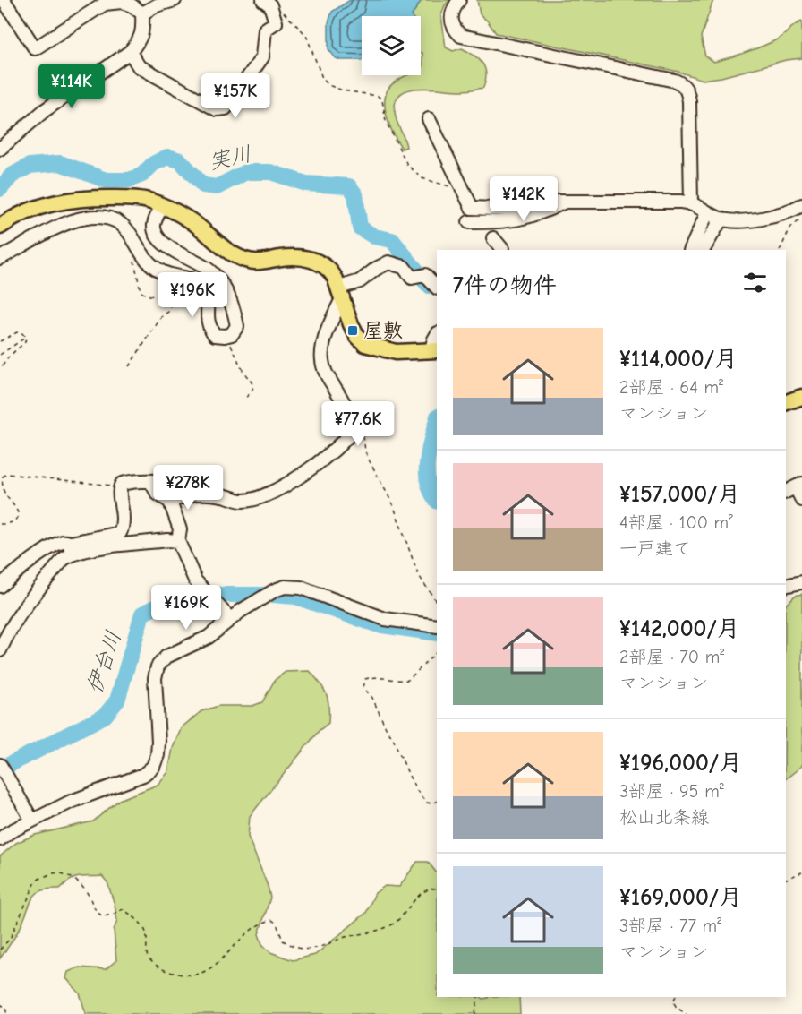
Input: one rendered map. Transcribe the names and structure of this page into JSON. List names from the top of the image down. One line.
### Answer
{"water":["実川","伊台川"],"places":{"transit":["屋敷"]},"page":{"price":["¥114K","¥157K","¥142K","¥196K","¥77.6K","¥278K","¥169K"],"heading":"7件の物件","list":[{"name":"¥114,000/月","note":"2部屋 · 64 m² · マンション"},{"name":"¥157,000/月","note":"4部屋 · 100 m² · 一戸建て"},{"name":"¥142,000/月","note":"2部屋 · 70 m² · マンション"},{"name":"¥196,000/月","note":"3部屋 · 95 m² · 松山北条線"},{"name":"¥169,000/月","note":"3部屋 · 77 m² · マンション"}]}}
